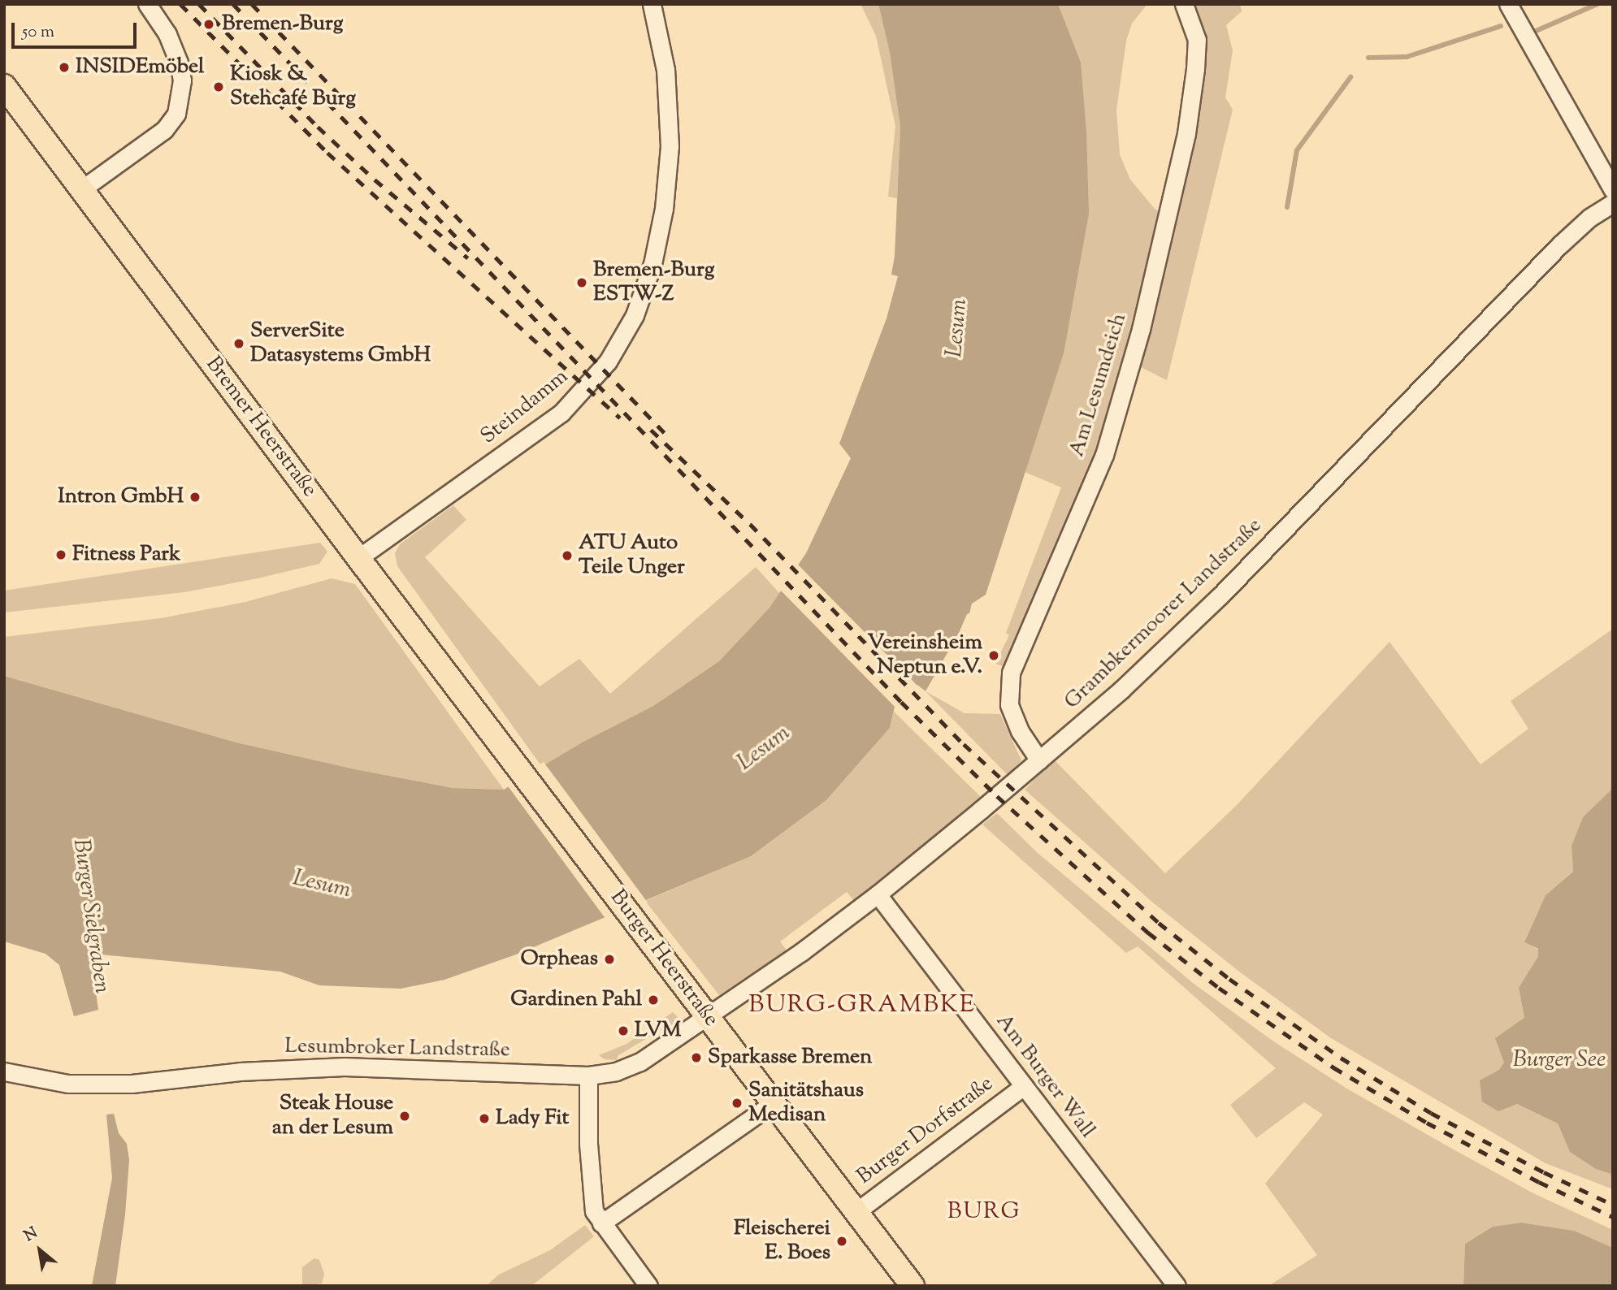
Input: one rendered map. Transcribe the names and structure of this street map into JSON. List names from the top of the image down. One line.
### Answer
{"streets":{"main road":["Bremer Heerstraße","Burger Heerstraße"],"street":["Am Lesumdeich","Steindamm","Grambkermoorer Landstraße","Lesumbroker Landstraße","Am Burger Wall","Burger Dorfstraße"]},"crossings":[["Am Lesumdeich","Grambkermoorer Landstraße"],["Steindamm","Bremer Heerstraße"],["Bremer Heerstraße","Burger Heerstraße"],["Grambkermoorer Landstraße","Burger Heerstraße"],["Grambkermoorer Landstraße","Lesumbroker Landstraße"],["Grambkermoorer Landstraße","Am Burger Wall"],["Burger Heerstraße","Lesumbroker Landstraße"],["Burger Heerstraße","Burger Dorfstraße"],["Am Burger Wall","Burger Dorfstraße"]],"districts":["BURG-GRAMBKE","BURG"],"water":["Lesum","Burger Sielgraben","Burger See"],"places":["Bremen-Burg","INSIDEmöbel","Kiosk & Stehcafé Burg","Bremen-Burg ESTW-Z","ServerSite Datasystems GmbH","Intron GmbH","Fitness Park","ATU Auto Teile Unger","Vereinsheim Neptun e.V.","Orpheas","Gardinen Pahl","LVM","Sparkasse Bremen","Sanitätshaus Medisan","Steak House an der Lesum","Lady Fit","Fleischerei E. Boes"],"scale_bar":"50 m","north":"top left"}
